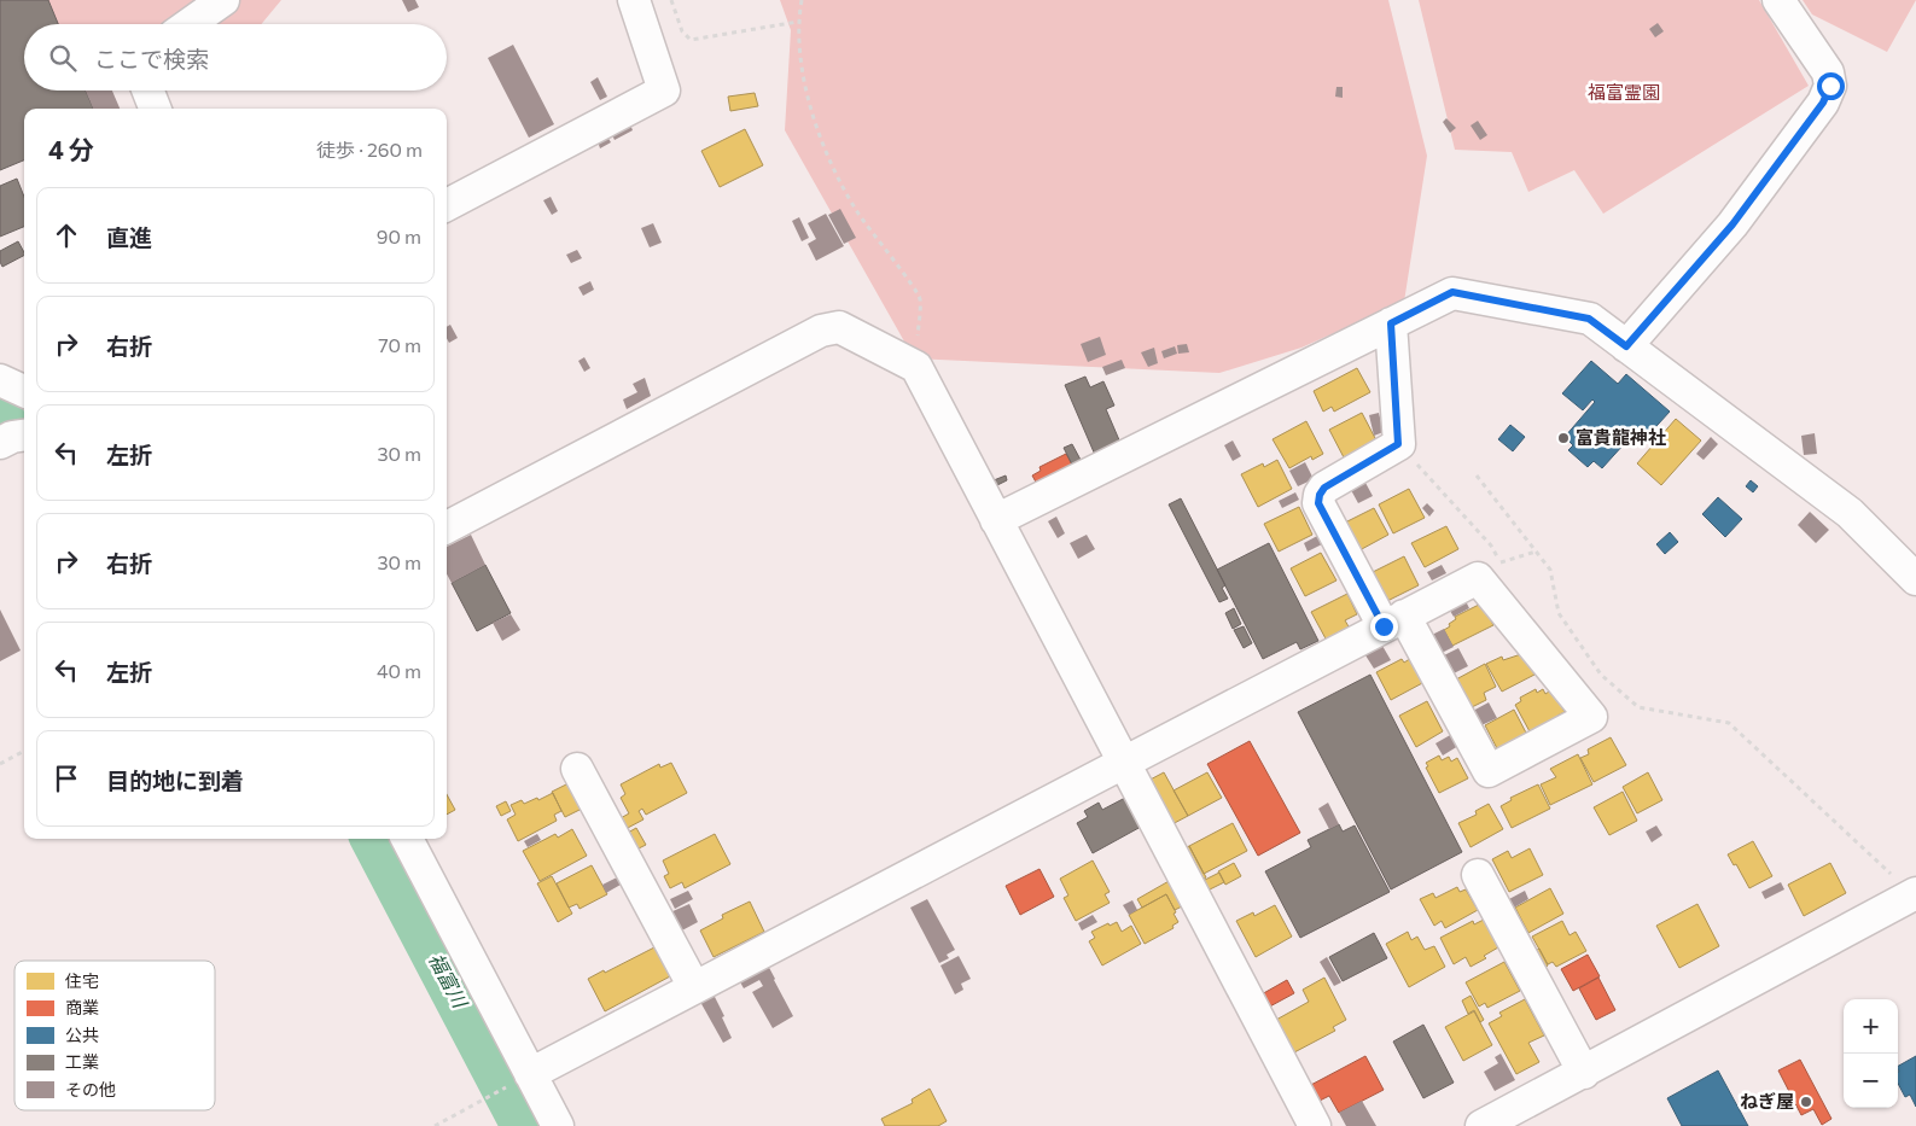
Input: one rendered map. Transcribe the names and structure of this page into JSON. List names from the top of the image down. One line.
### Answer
{"water":["福富川"],"parks":["福富霊園"],"places":["富貴龍神社","ねぎ屋"],"legend":["住宅","商業","公共","工業","その他"],"page":{"search":"ここで検索","heading":["4 分","徒歩 · 260 m"],"list":[["直進","90 m"],["右折","70 m"],["左折","30 m"],["右折","30 m"],["左折","40 m"],"目的地に到着"],"map_buttons":["+","−"]}}
